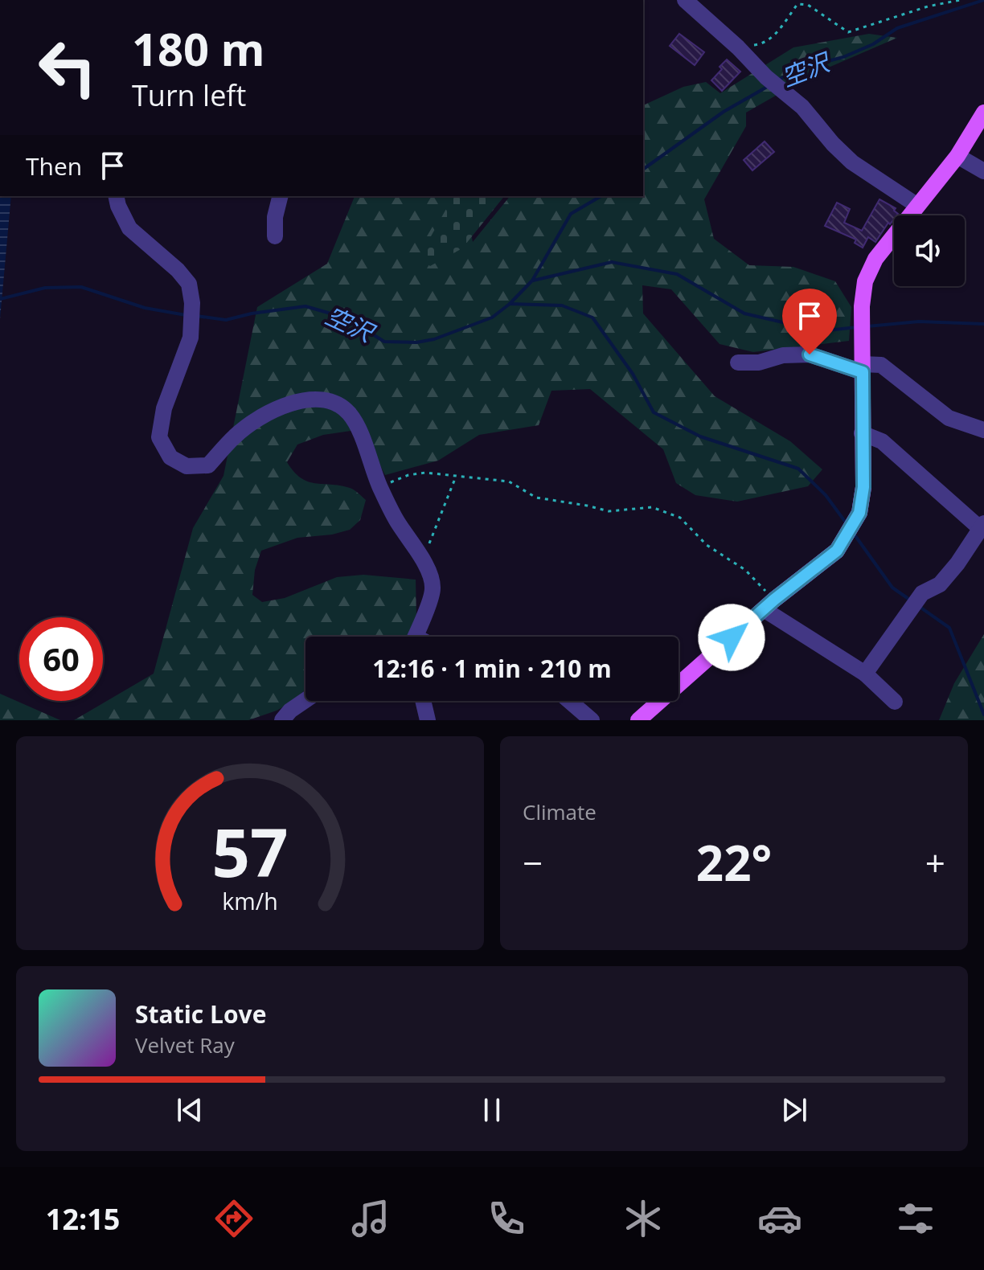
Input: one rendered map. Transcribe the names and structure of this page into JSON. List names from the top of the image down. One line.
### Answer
{"water":["空沢"],"page":{"turn":["180 m","Turn left"],"then":"Then","limit":"60","trip":"12:16 · 1 min · 210 m","tile":"Climate","heat":["−","22°","+"],"song":["Static Love","Velvet Ray"],"tabs":"12:15","gauge":["57","km/h"]}}
